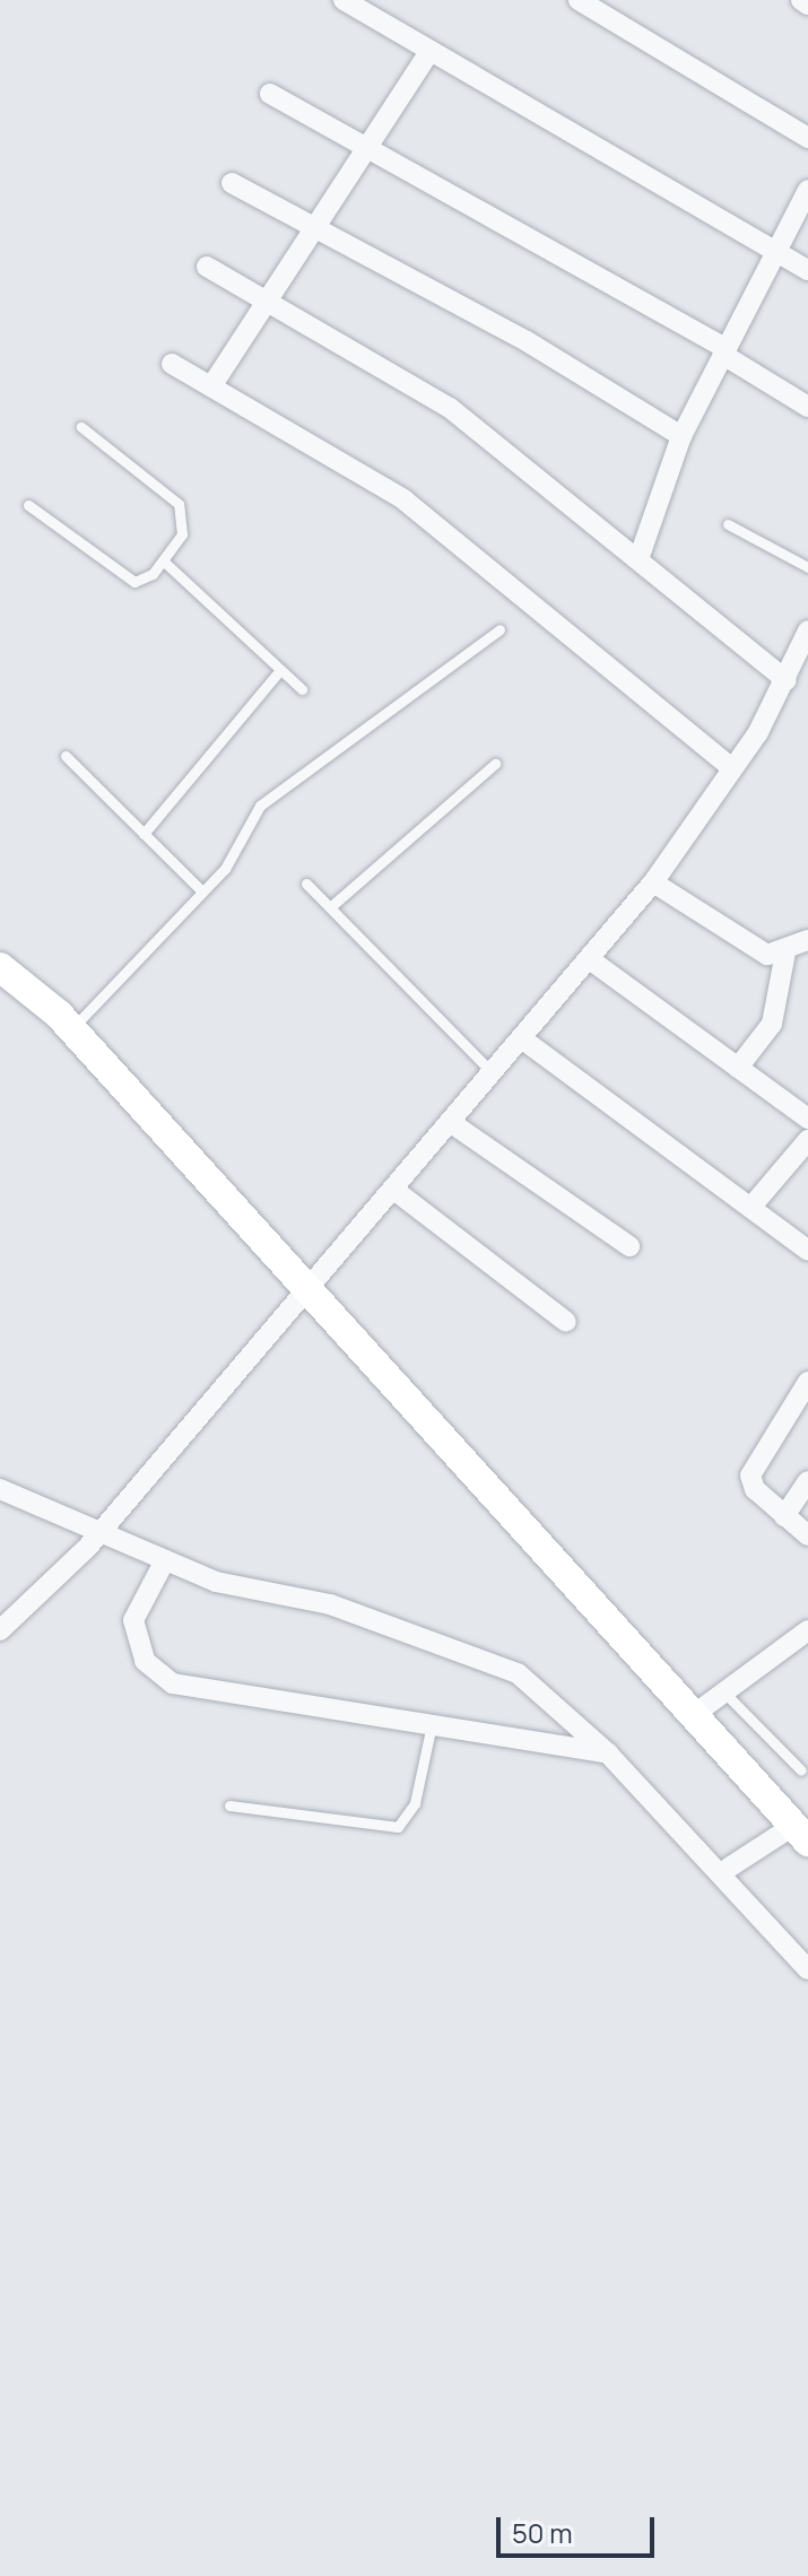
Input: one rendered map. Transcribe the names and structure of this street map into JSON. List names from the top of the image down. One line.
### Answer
{"scale_bar":"50 m"}
